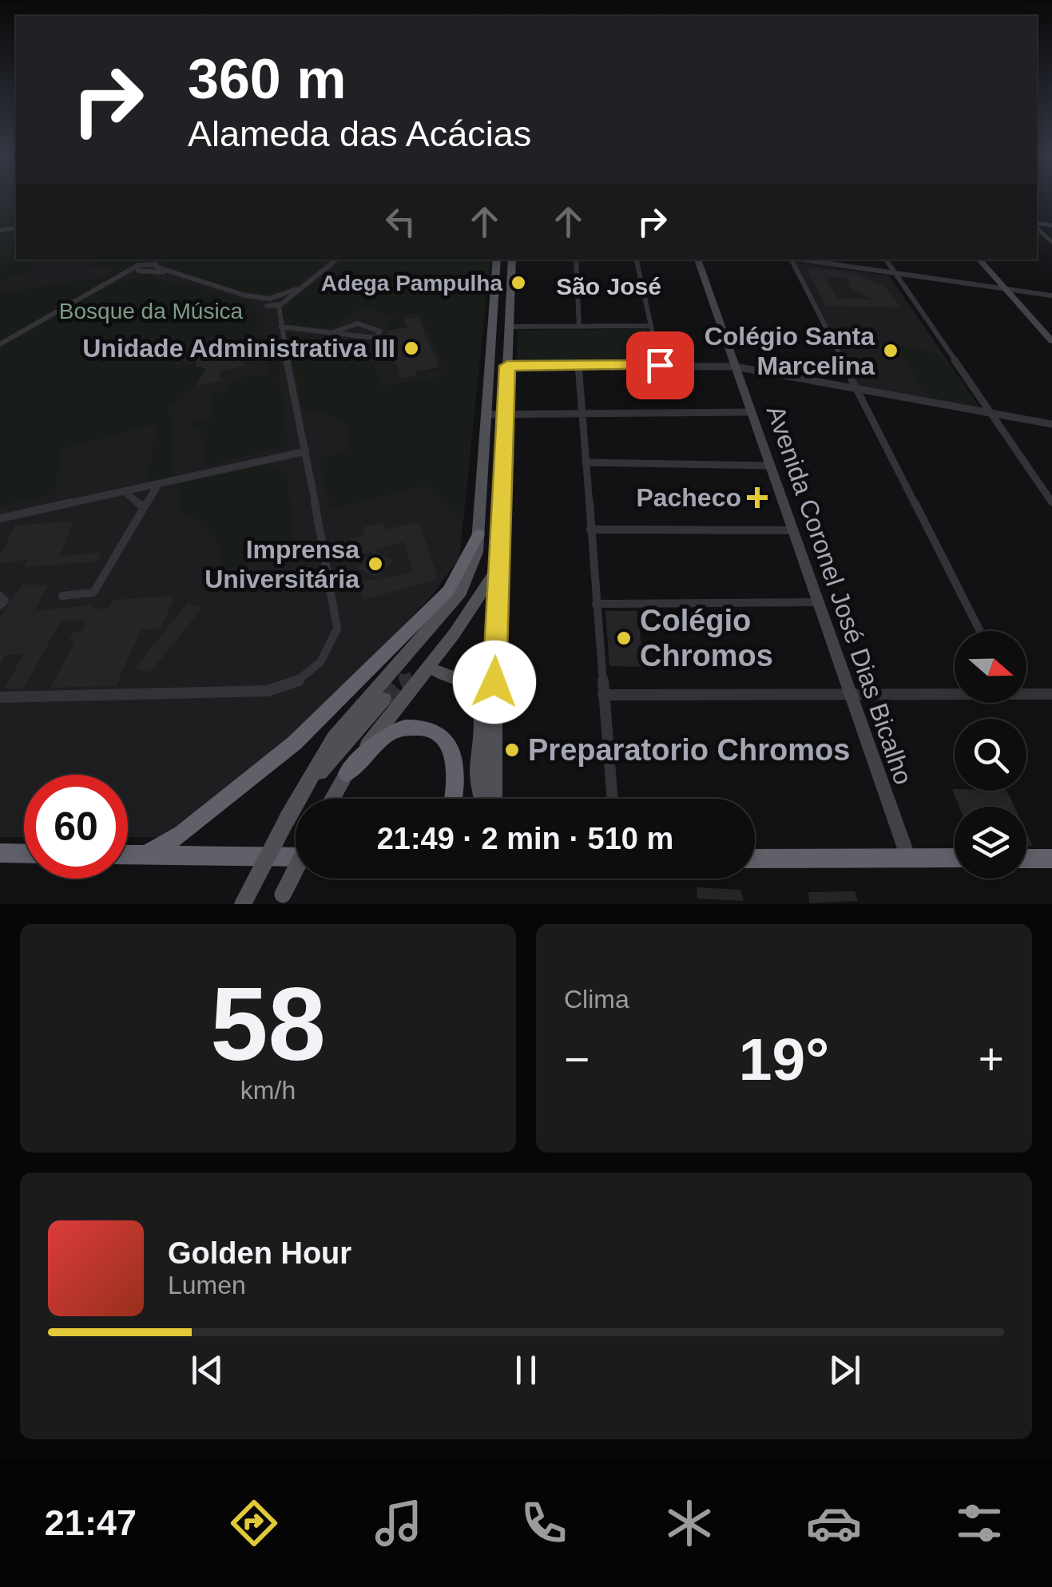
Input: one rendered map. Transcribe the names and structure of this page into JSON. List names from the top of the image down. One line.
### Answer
{"streets":{"street":["Avenida Coronel José Dias Bicalho"]},"districts":["São José"],"parks":["Bosque da Música"],"places":{"other":["Adega Pampulha","Unidade Administrativa III","Colégio Santa Marcelina","Imprensa Universitária","Colégio Chromos","Preparatorio Chromos"],"health":["Pacheco"]},"north":"right","page":{"turn":["360 m","Alameda das Acácias"],"limit":"60","trip":"21:49 · 2 min · 510 m","tile":[["58","km/h"],"Clima"],"heat":["−","19°","+"],"song":["Golden Hour","Lumen"],"tabs":"21:47"}}
